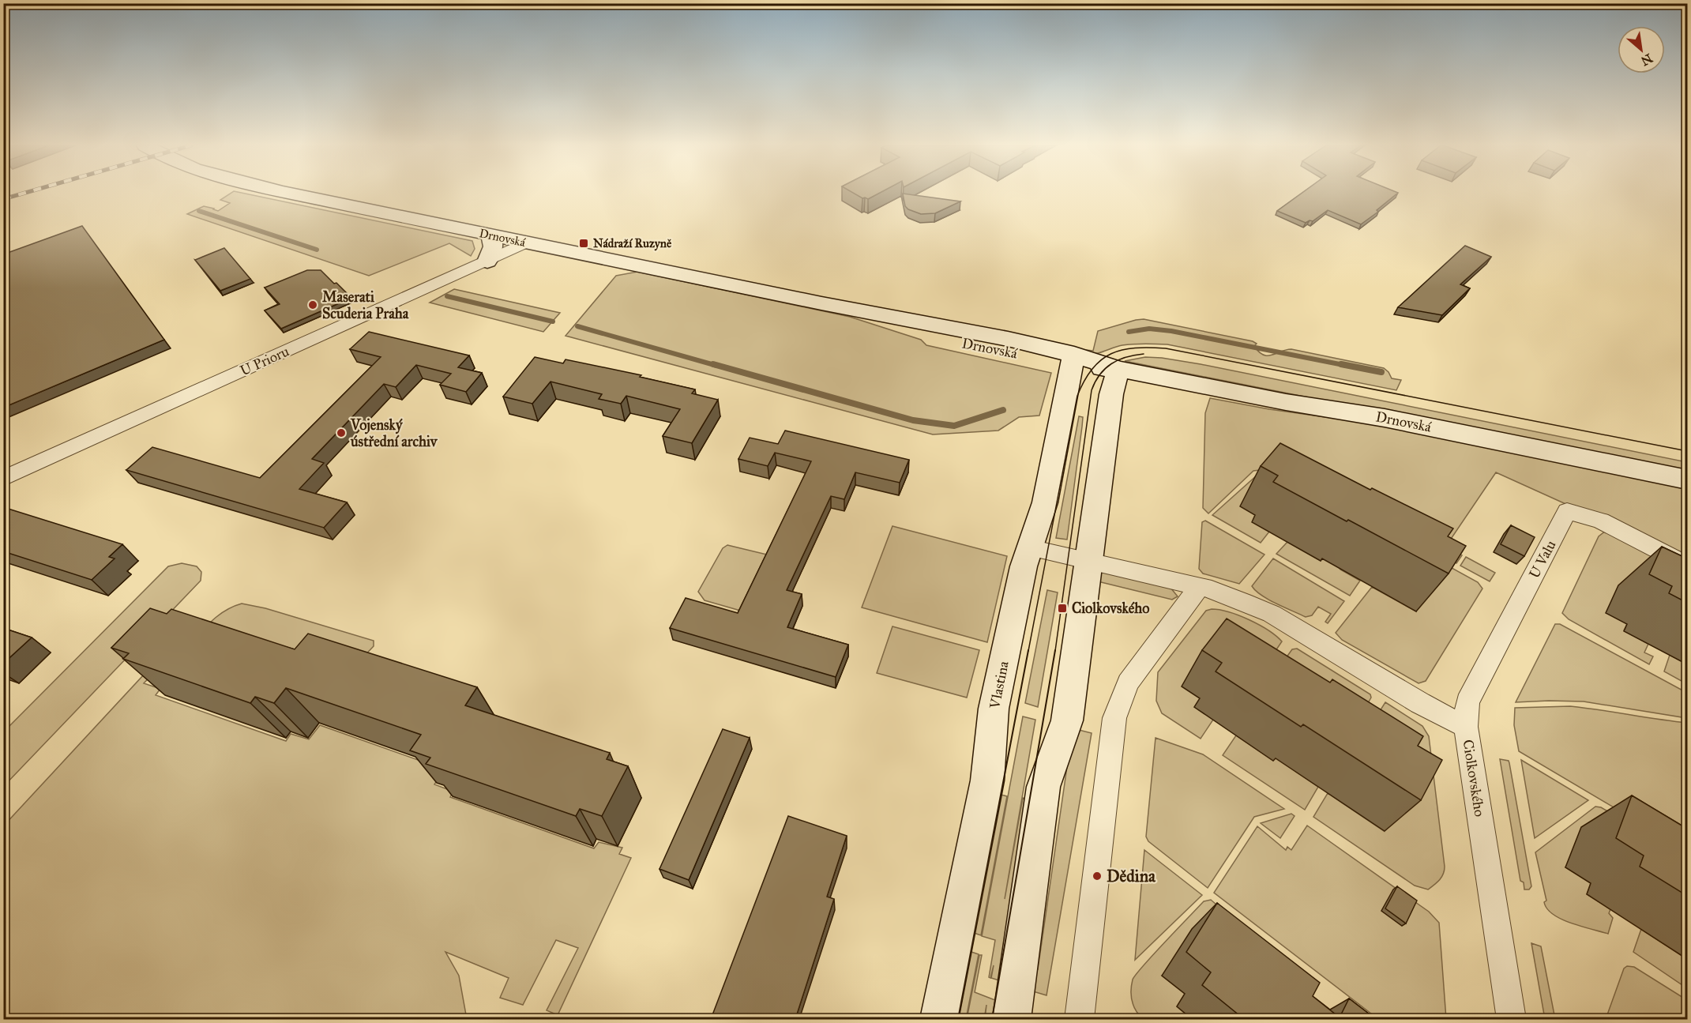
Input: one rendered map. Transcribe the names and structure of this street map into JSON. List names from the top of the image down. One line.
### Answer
{"streets":{"main road":["Drnovská","Vlastina"],"street":["U Prioru","U Valu","Ciolkovského"]},"crossings":[["Drnovská","U Prioru"],["Drnovská","Vlastina"],["U Valu","Ciolkovského"],["Vlastina","Ciolkovského"]],"places":{"transit":["Nádraží Ruzyně","Ciolkovského"],"other":["Maserati Scuderia Praha","Vojenský ústřední archiv","Dědina"]},"north":"bottom right"}
